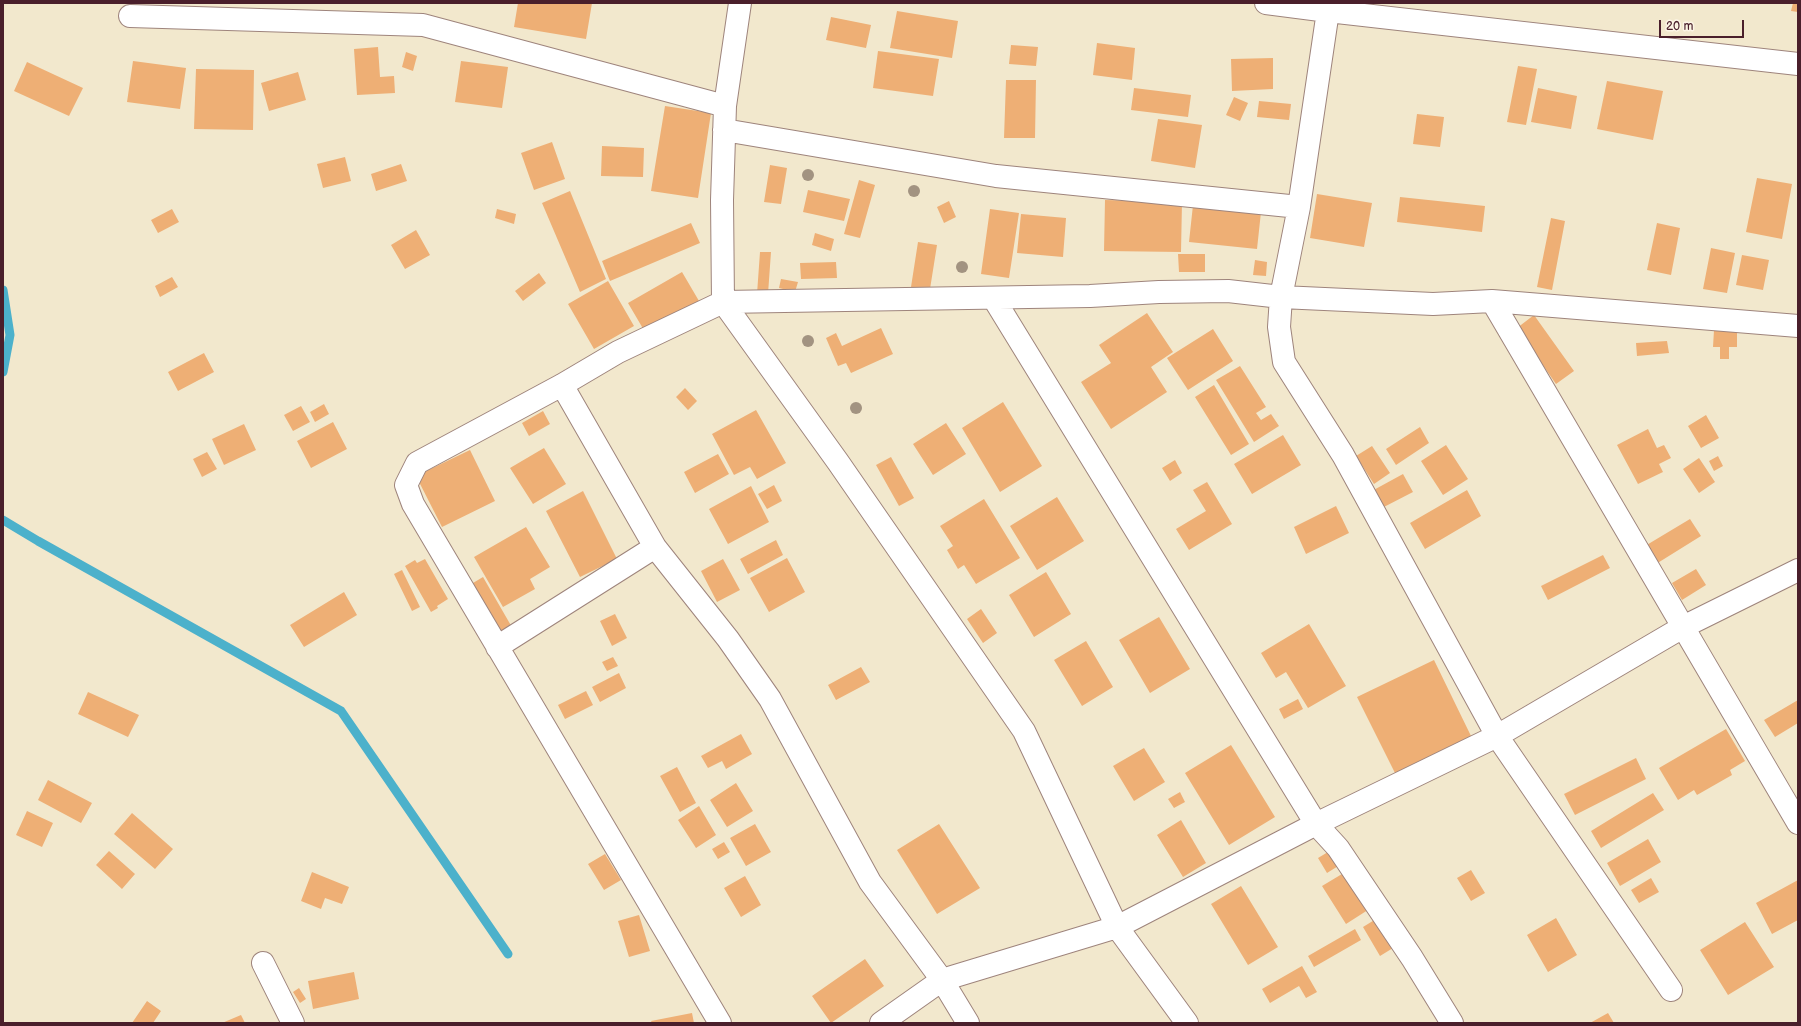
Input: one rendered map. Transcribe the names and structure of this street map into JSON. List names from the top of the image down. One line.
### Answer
{"scale_bar":"20 m"}
